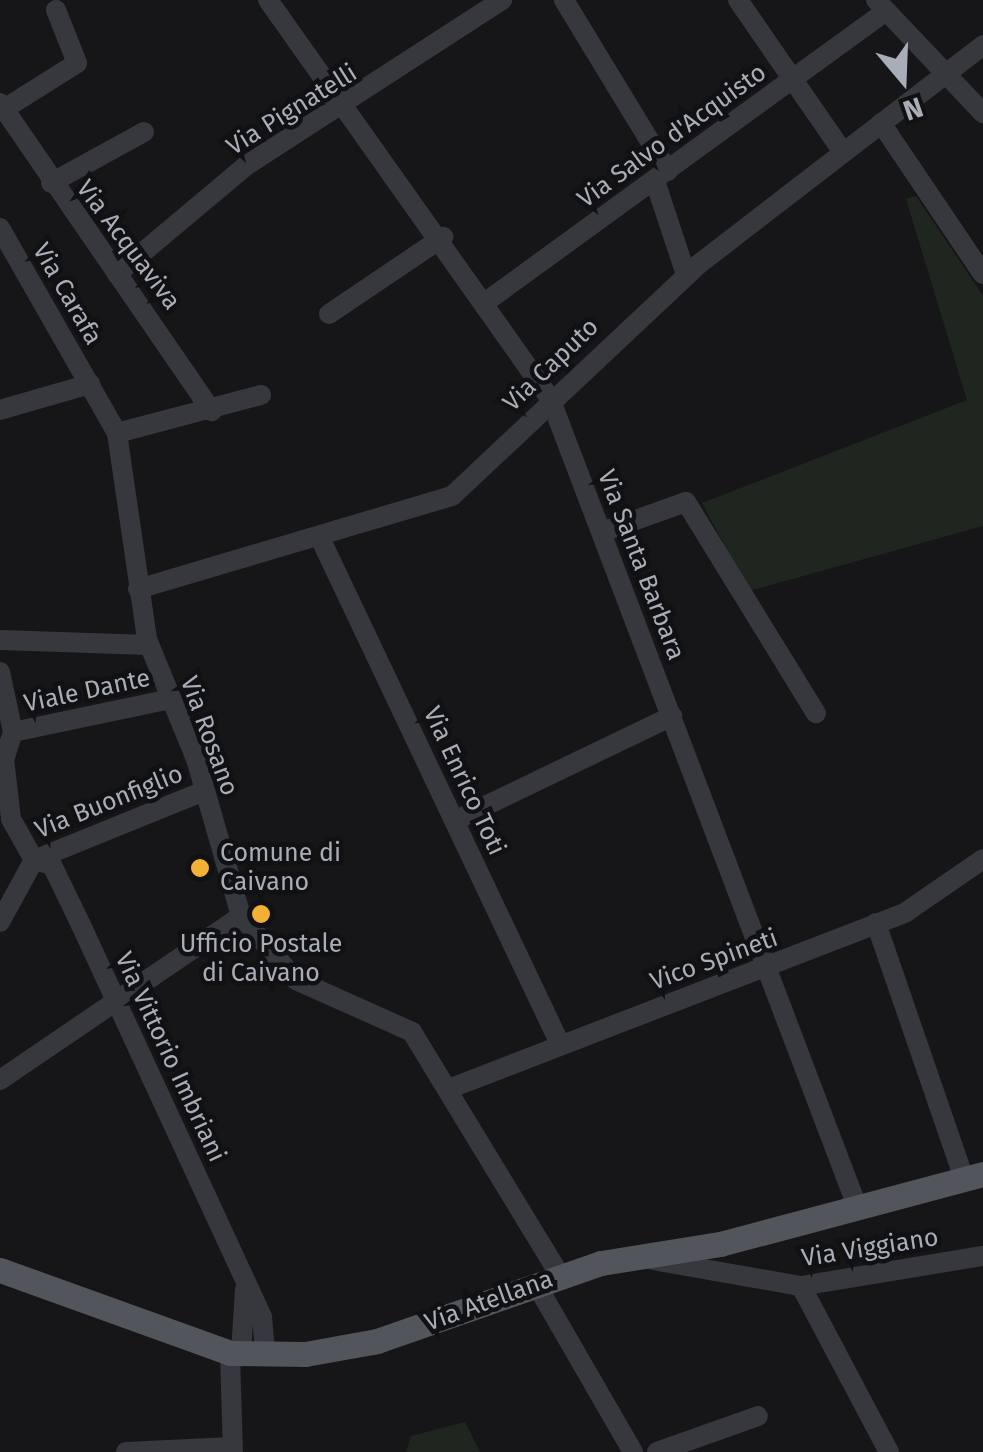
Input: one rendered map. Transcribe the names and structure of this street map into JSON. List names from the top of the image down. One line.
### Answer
{"streets":{"main road":["Via Atellana"],"street":["Via Pignatelli","Via Salvo d'Acquisto","Via Acquaviva","Via Carafa","Via Caputo","Via Santa Barbara","Viale Dante","Via Rosano","Via Enrico Toti","Via Buonfiglio","Vico Spineti","Via Vittorio Imbriani","Via Viggiano"]},"crossings":[["Via Pignatelli","Via Acquaviva"],["Via Pignatelli","Via Santa Barbara"],["Via Salvo d'Acquisto","Via Santa Barbara"],["Via Carafa","Via Rosano"],["Via Caputo","Via Santa Barbara"],["Via Caputo","Via Rosano"],["Via Caputo","Via Enrico Toti"],["Via Santa Barbara","Vico Spineti"],["Via Santa Barbara","Via Atellana"],["Viale Dante","Via Rosano"],["Via Rosano","Via Buonfiglio"],["Via Rosano","Vico Spineti"],["Via Rosano","Via Atellana"],["Via Enrico Toti","Vico Spineti"],["Via Buonfiglio","Via Vittorio Imbriani"],["Via Vittorio Imbriani","Via Atellana"],["Via Viggiano","Via Atellana"]],"places":["Comune di Caivano","Ufficio Postale di Caivano"],"north":"bottom"}
